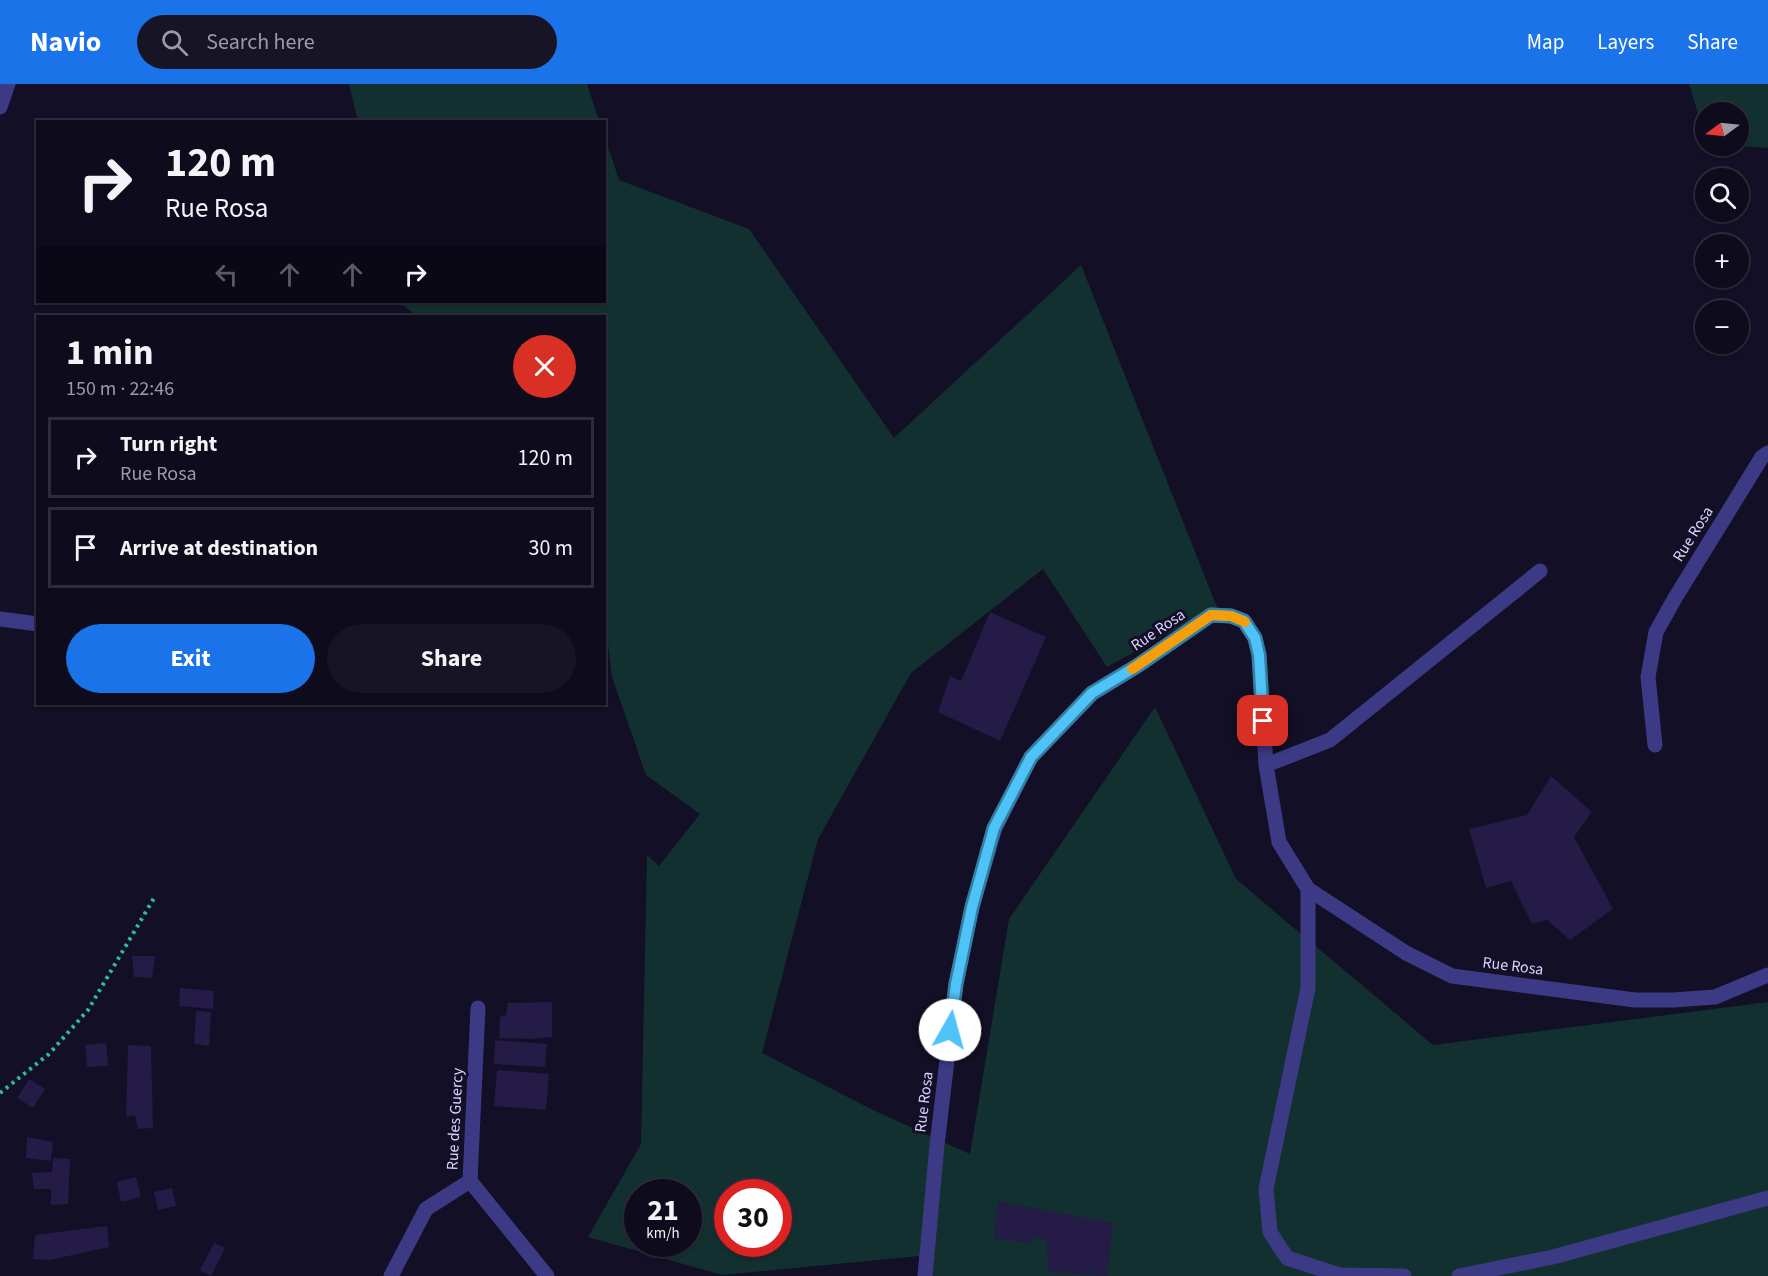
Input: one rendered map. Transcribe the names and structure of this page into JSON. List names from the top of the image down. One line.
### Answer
{"streets":{"street":["Rue Rosa","Rue des Guercy"]},"north":"left","page":{"header":"Navio","search":"Search here","nav":["Map","Layers","Share"],"map_buttons":["+","−"],"turn":["120 m","Rue Rosa"],"heading":["1 min","150 m · 22:46"],"list":[{"name":"Turn right","note":"Rue Rosa","value":"120 m"},{"name":"Arrive at destination","value":"30 m"}],"buttons":["Exit","Share"],"speed":"21 km/h","limit":"30"}}
